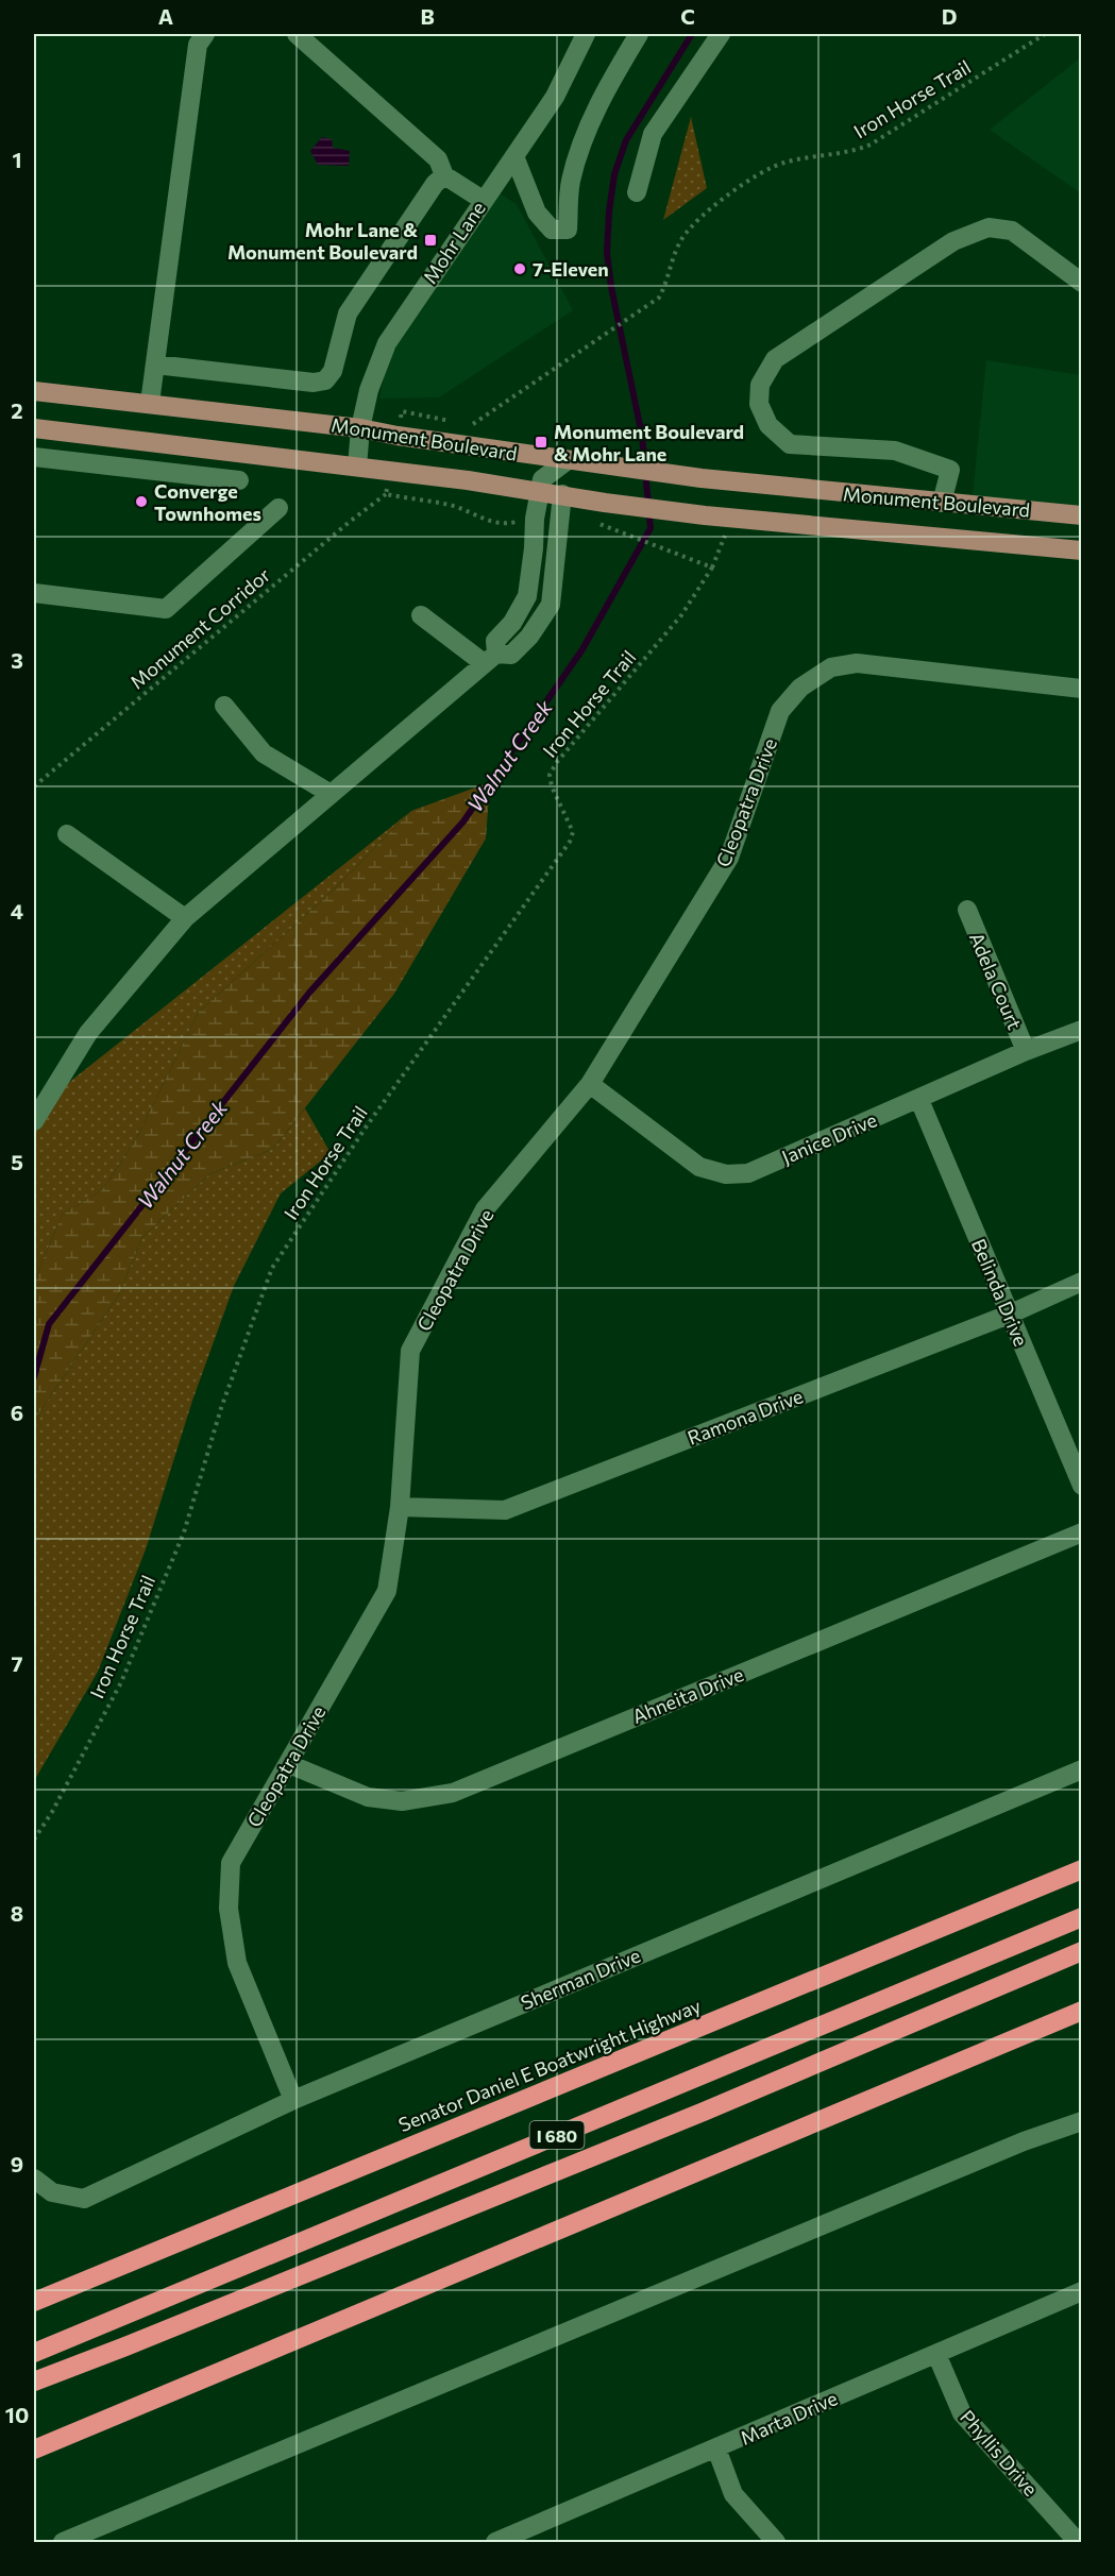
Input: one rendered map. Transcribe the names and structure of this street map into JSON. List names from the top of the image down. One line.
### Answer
{"streets":{"highway":["Senator Daniel E Boatwright Highway","I 680"],"main road":["Monument Boulevard"],"street":["Mohr Lane","Cleopatra Drive","Adela Court","Janice Drive","Belinda Drive","Ramona Drive","Ahneita Drive","Sherman Drive","Marta Drive","Phyllis Drive"],"path":["Iron Horse Trail","Monument Corridor"]},"crossings":[["Iron Horse Trail","Monument Boulevard"],["Mohr Lane","Monument Boulevard"],["Cleopatra Drive","Janice Drive"],["Cleopatra Drive","Ramona Drive"],["Cleopatra Drive","Ahneita Drive"],["Cleopatra Drive","Sherman Drive"],["Adela Court","Janice Drive"],["Janice Drive","Belinda Drive"],["Belinda Drive","Ramona Drive"],["Marta Drive","Phyllis Drive"]],"water":["Walnut Creek"],"places":{"transit":["Mohr Lane & Monument Boulevard","Monument Boulevard & Mohr Lane"],"other":["7-Eleven","Converge Townhomes"]},"grid":{"columns":["A","B","C","D"],"rows":["1","2","3","4","5","6","7","8","9","10"]}}
